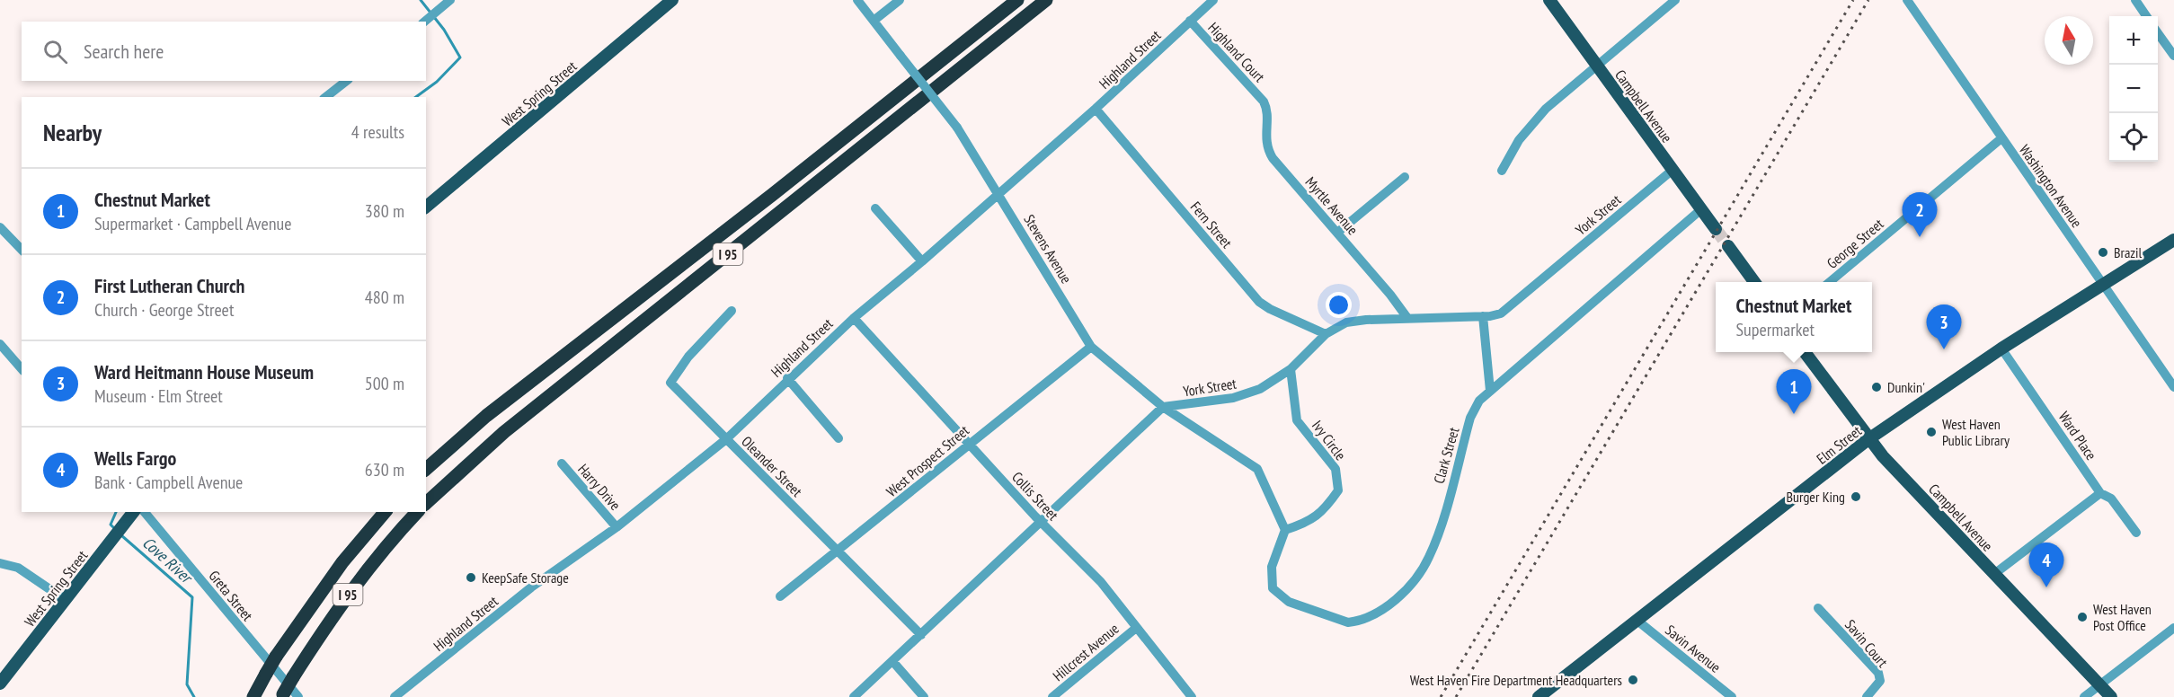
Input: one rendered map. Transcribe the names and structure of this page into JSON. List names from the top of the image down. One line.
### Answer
{"streets":{"highway":["I 95"],"main road":["West Spring Street","Campbell Avenue","Elm Street"],"street":["Highland Court","Highland Street","Washington Avenue","Myrtle Avenue","York Street","Fern Street","George Street","Stevens Avenue","Ward Place","Ivy Circle","Clark Street","West Prospect Street","Oleander Street","Harry Drive","Collis Street","Greta Street","Savin Court","Savin Avenue","Hillcrest Avenue"]},"crossings":[["Highland Court","Highland Street"],["Highland Court","Myrtle Avenue"],["Highland Street","Fern Street"],["Highland Street","Stevens Avenue"],["Highland Street","Oleander Street"],["Highland Street","Harry Drive"],["Highland Street","Collis Street"],["Campbell Avenue","York Street"],["Campbell Avenue","Elm Street"],["Campbell Avenue","Clark Street"],["Washington Avenue","George Street"],["Washington Avenue","Elm Street"],["Myrtle Avenue","York Street"],["York Street","Fern Street"],["York Street","Stevens Avenue"],["York Street","Ivy Circle"],["Stevens Avenue","Ivy Circle"],["Stevens Avenue","Clark Street"],["Stevens Avenue","West Prospect Street"],["Ward Place","Elm Street"],["Ivy Circle","Clark Street"],["Elm Street","Savin Avenue"],["West Prospect Street","Oleander Street"],["West Prospect Street","Collis Street"],["Collis Street","Hillcrest Avenue"]],"water":["Cove River"],"places":["Brazil","Dunkin'","West Haven Public Library","Burger King","KeepSafe Storage","West Haven Post Office","West Haven Fire Department Headquarters"],"north":"top","page":{"map_buttons":["+","−"],"search":"Search here","heading":["Nearby","4 results"],"list":[{"mark":"1","name":"Chestnut Market","note":"Supermarket · Campbell Avenue","value":"380 m"},{"mark":"2","name":"First Lutheran Church","note":"Church · George Street","value":"480 m"},{"mark":"3","name":"Ward Heitmann House Museum","note":"Museum · Elm Street","value":"500 m"},{"mark":"4","name":"Wells Fargo","note":"Bank · Campbell Avenue","value":"630 m"}],"pins":["2","3","1","4"],"popup":["Chestnut Market","Supermarket"]}}
